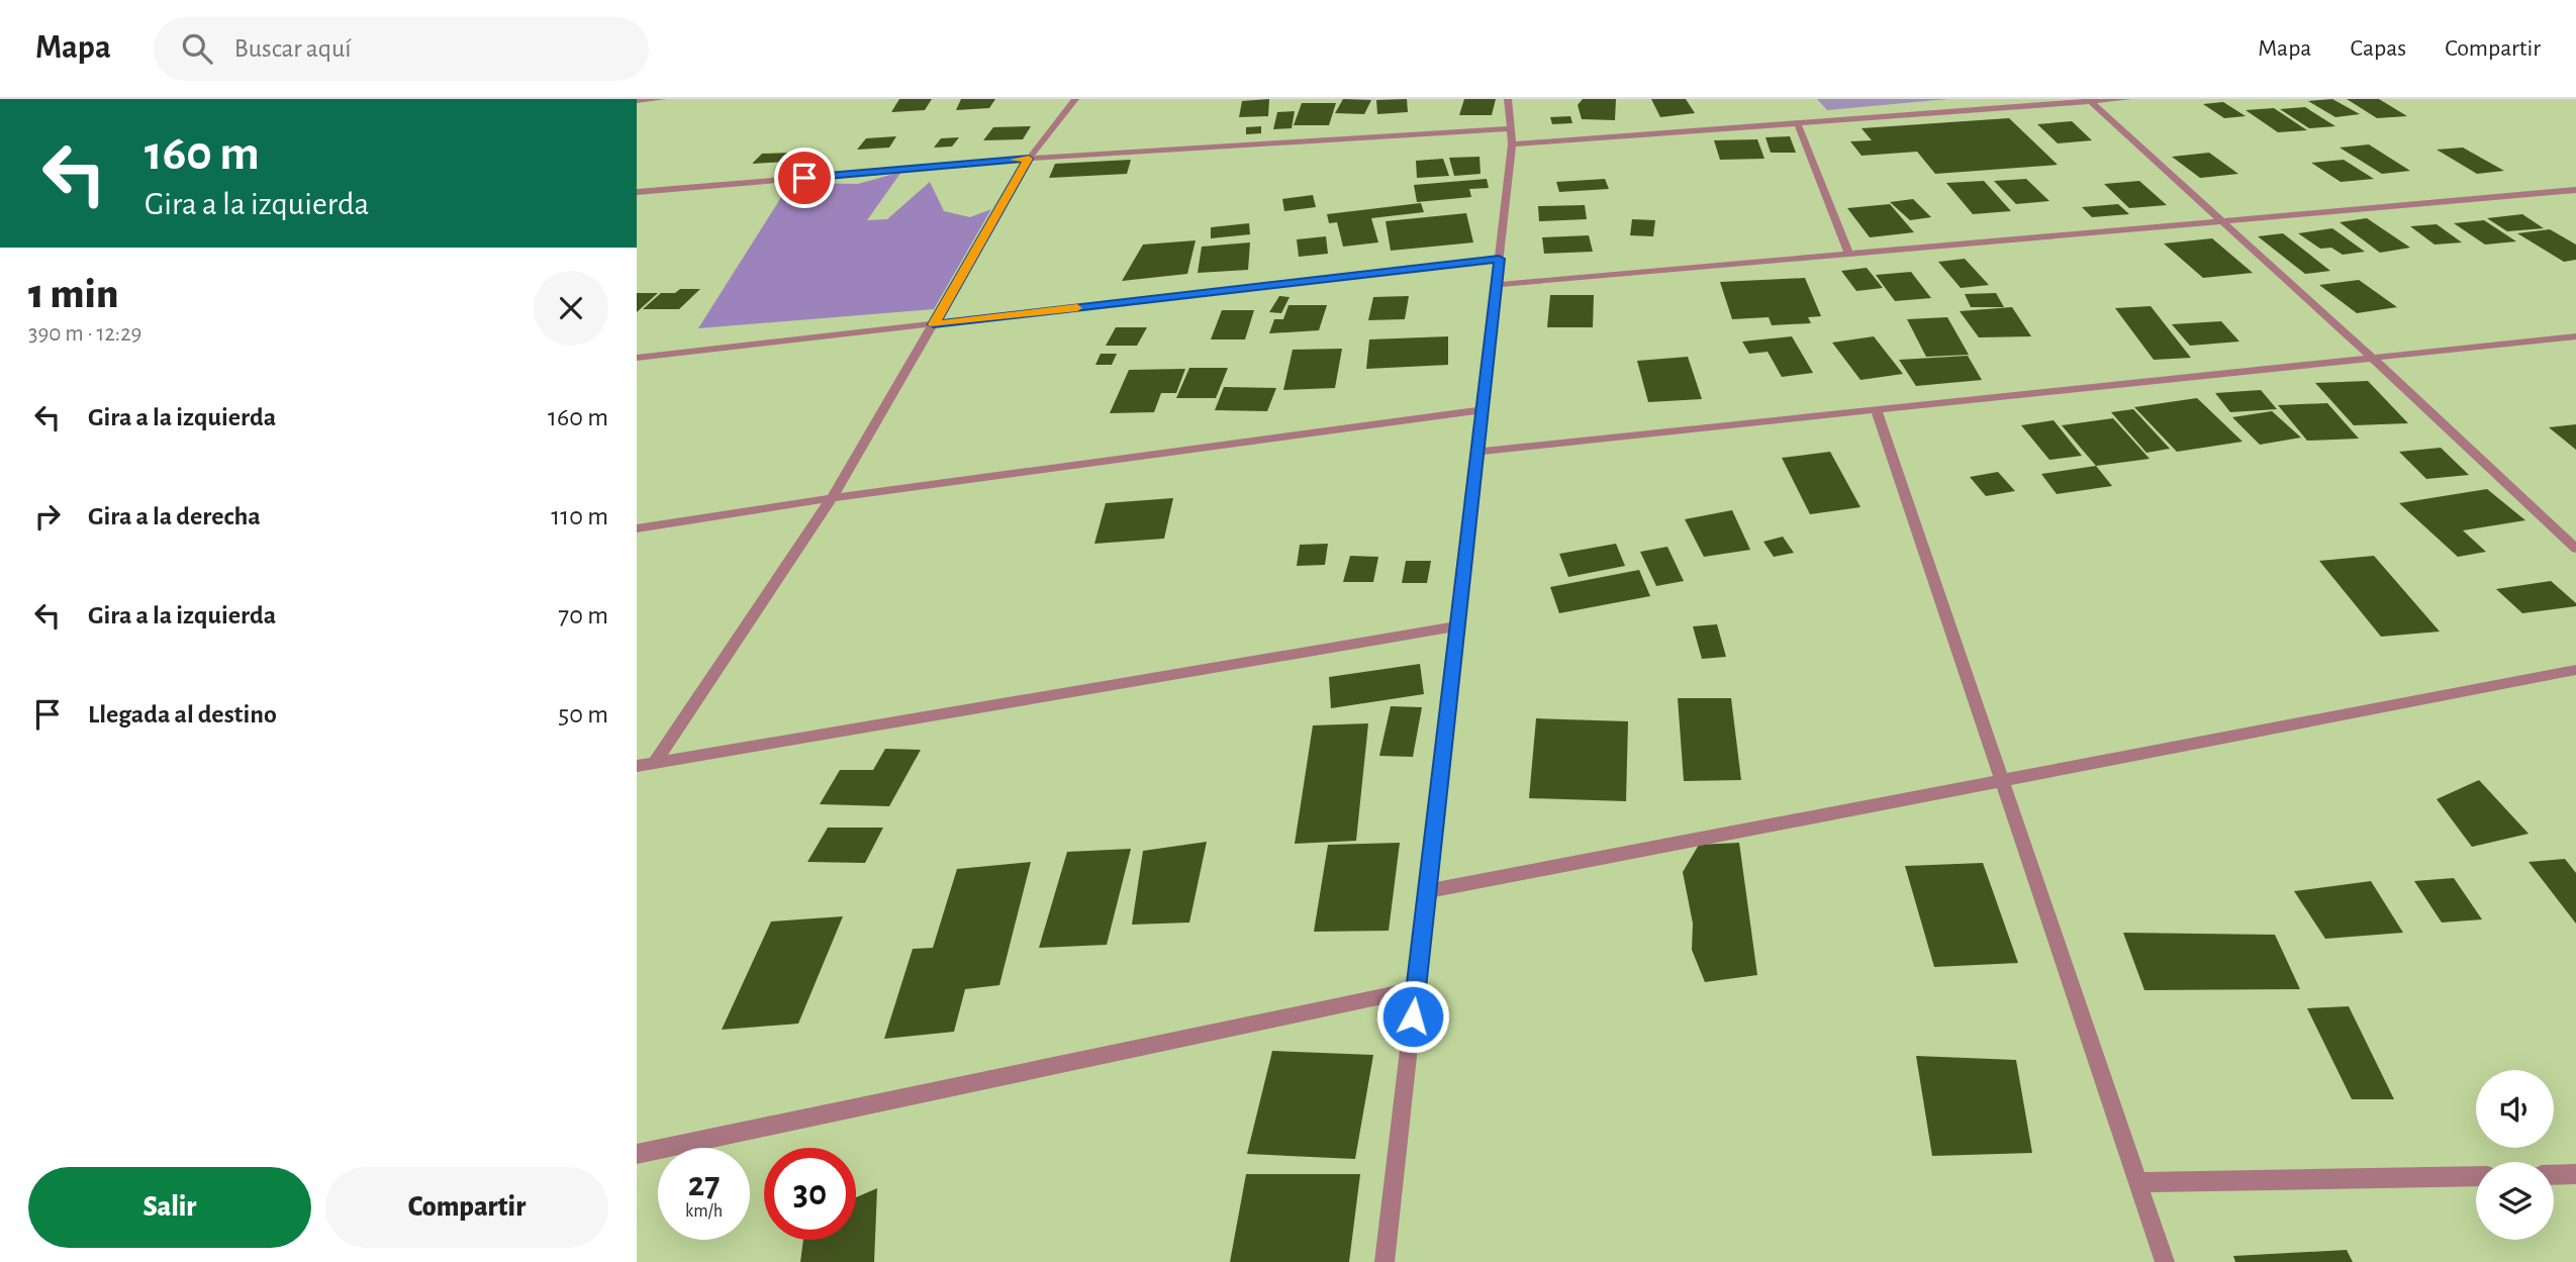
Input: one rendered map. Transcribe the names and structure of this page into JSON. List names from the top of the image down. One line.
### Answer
{"page":{"header":"Mapa","search":"Buscar aquí","nav":["Mapa","Capas","Compartir"],"turn":["160 m","Gira a la izquierda"],"heading":["1 min","390 m · 12:29"],"list":[{"name":"Gira a la izquierda","value":"160 m"},{"name":"Gira a la derecha","value":"110 m"},{"name":"Gira a la izquierda","value":"70 m"},{"name":"Llegada al destino","value":"50 m"}],"speed":"27 km/h","limit":"30","buttons":["Salir","Compartir"]}}
